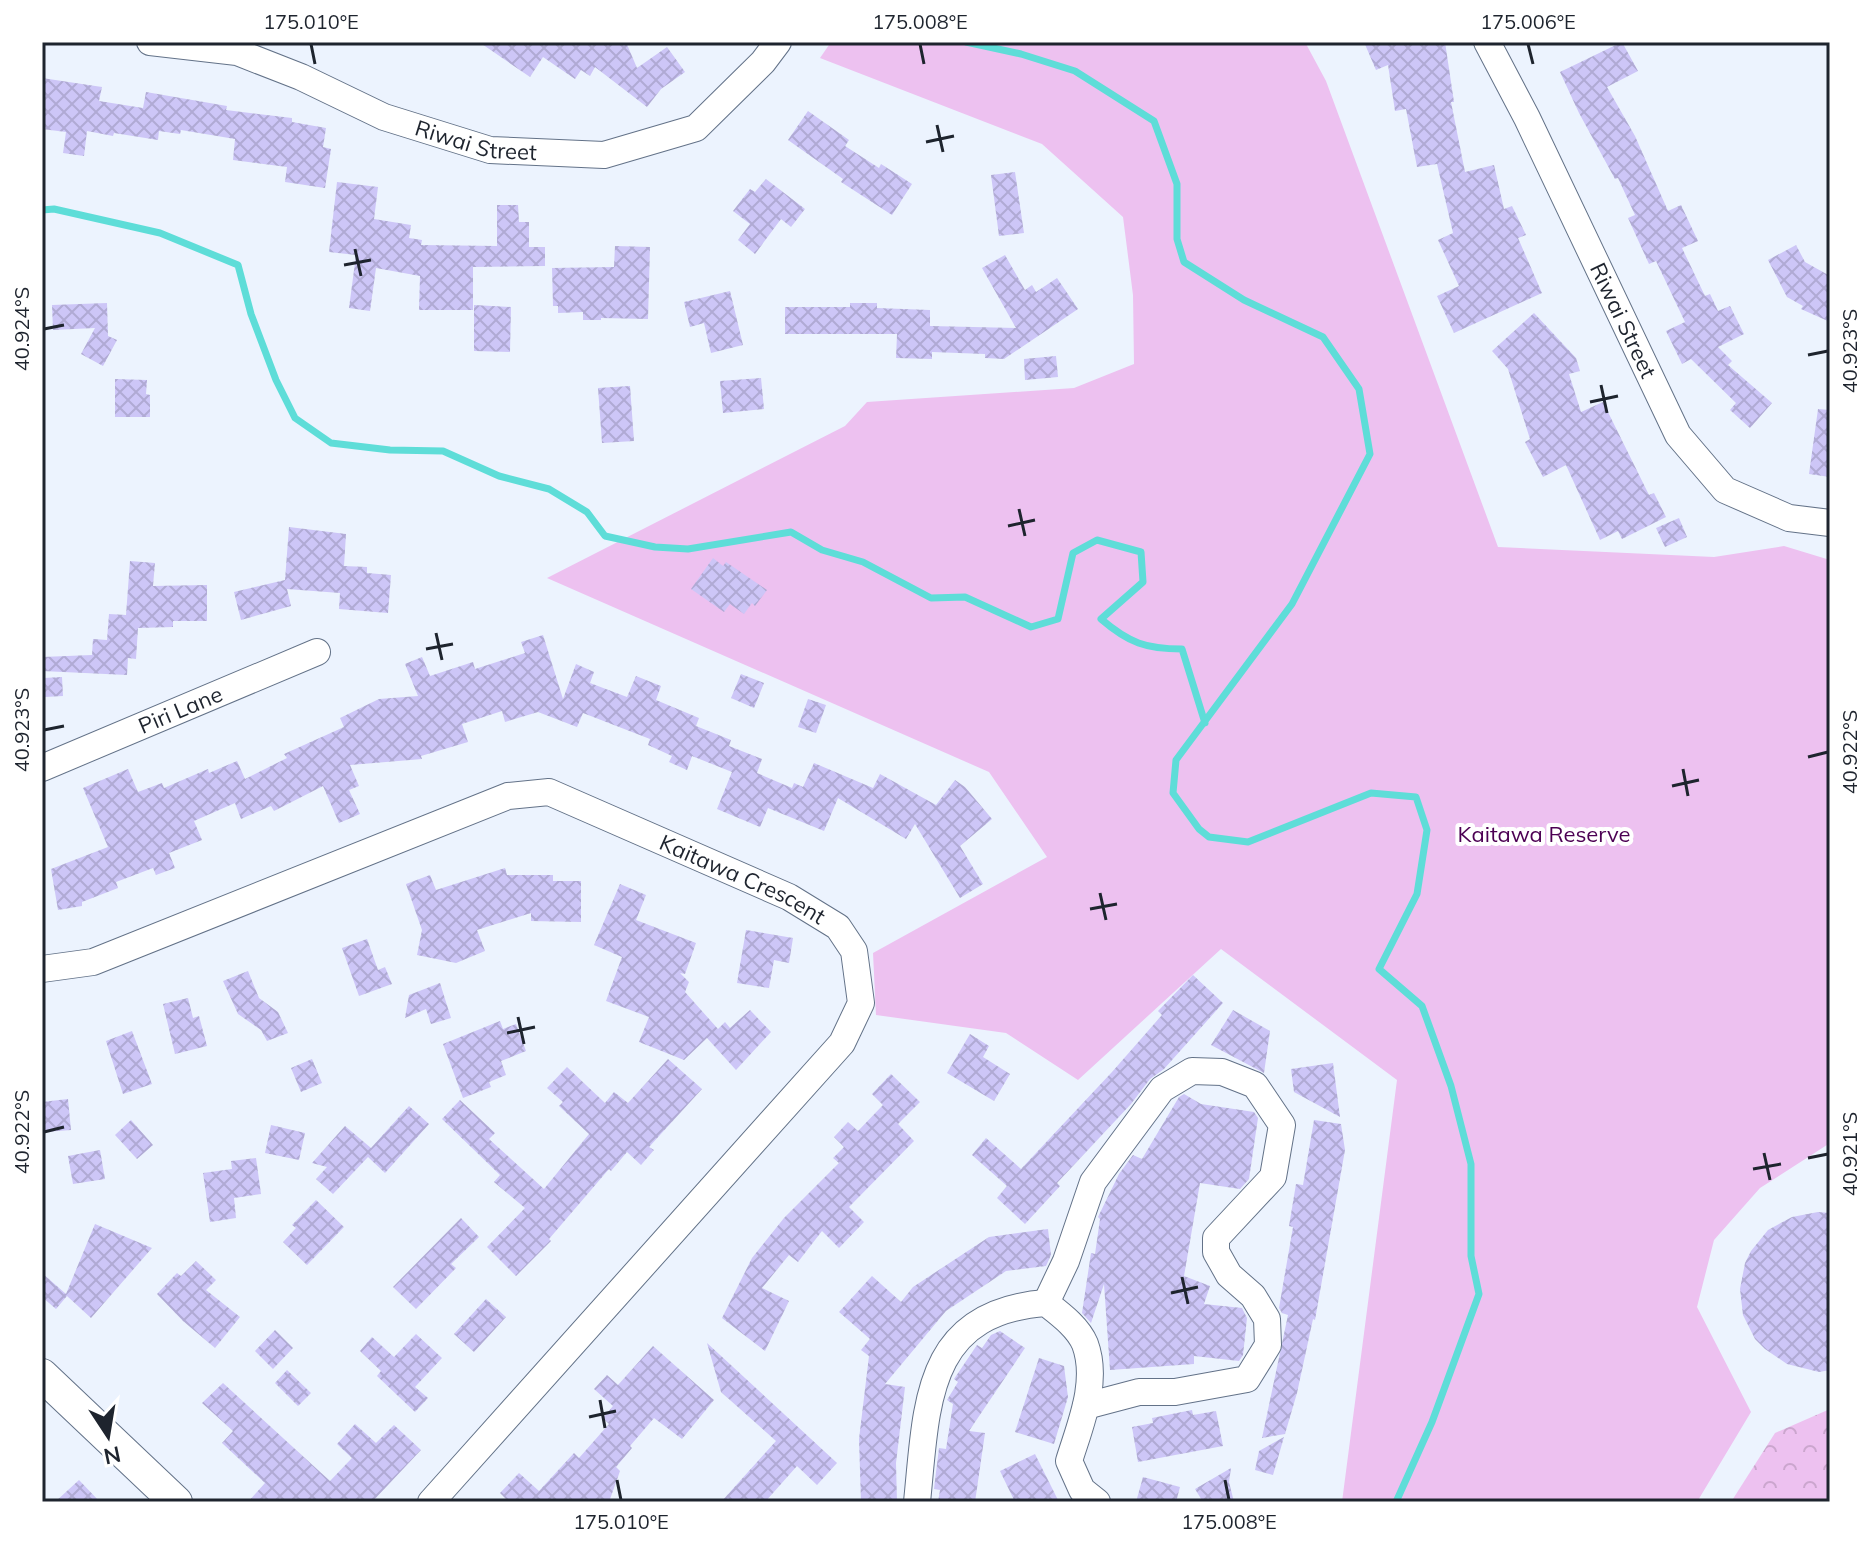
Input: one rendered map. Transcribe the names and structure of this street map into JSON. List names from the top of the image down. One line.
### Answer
{"streets":{"street":["Riwai Street","Piri Lane","Kaitawa Crescent"]},"parks":["Kaitawa Reserve"],"north":"bottom","coordinates":["175.010°E","175.008°E","175.006°E","40.924°S","40.923°S","40.922°S","40.921°S"]}
